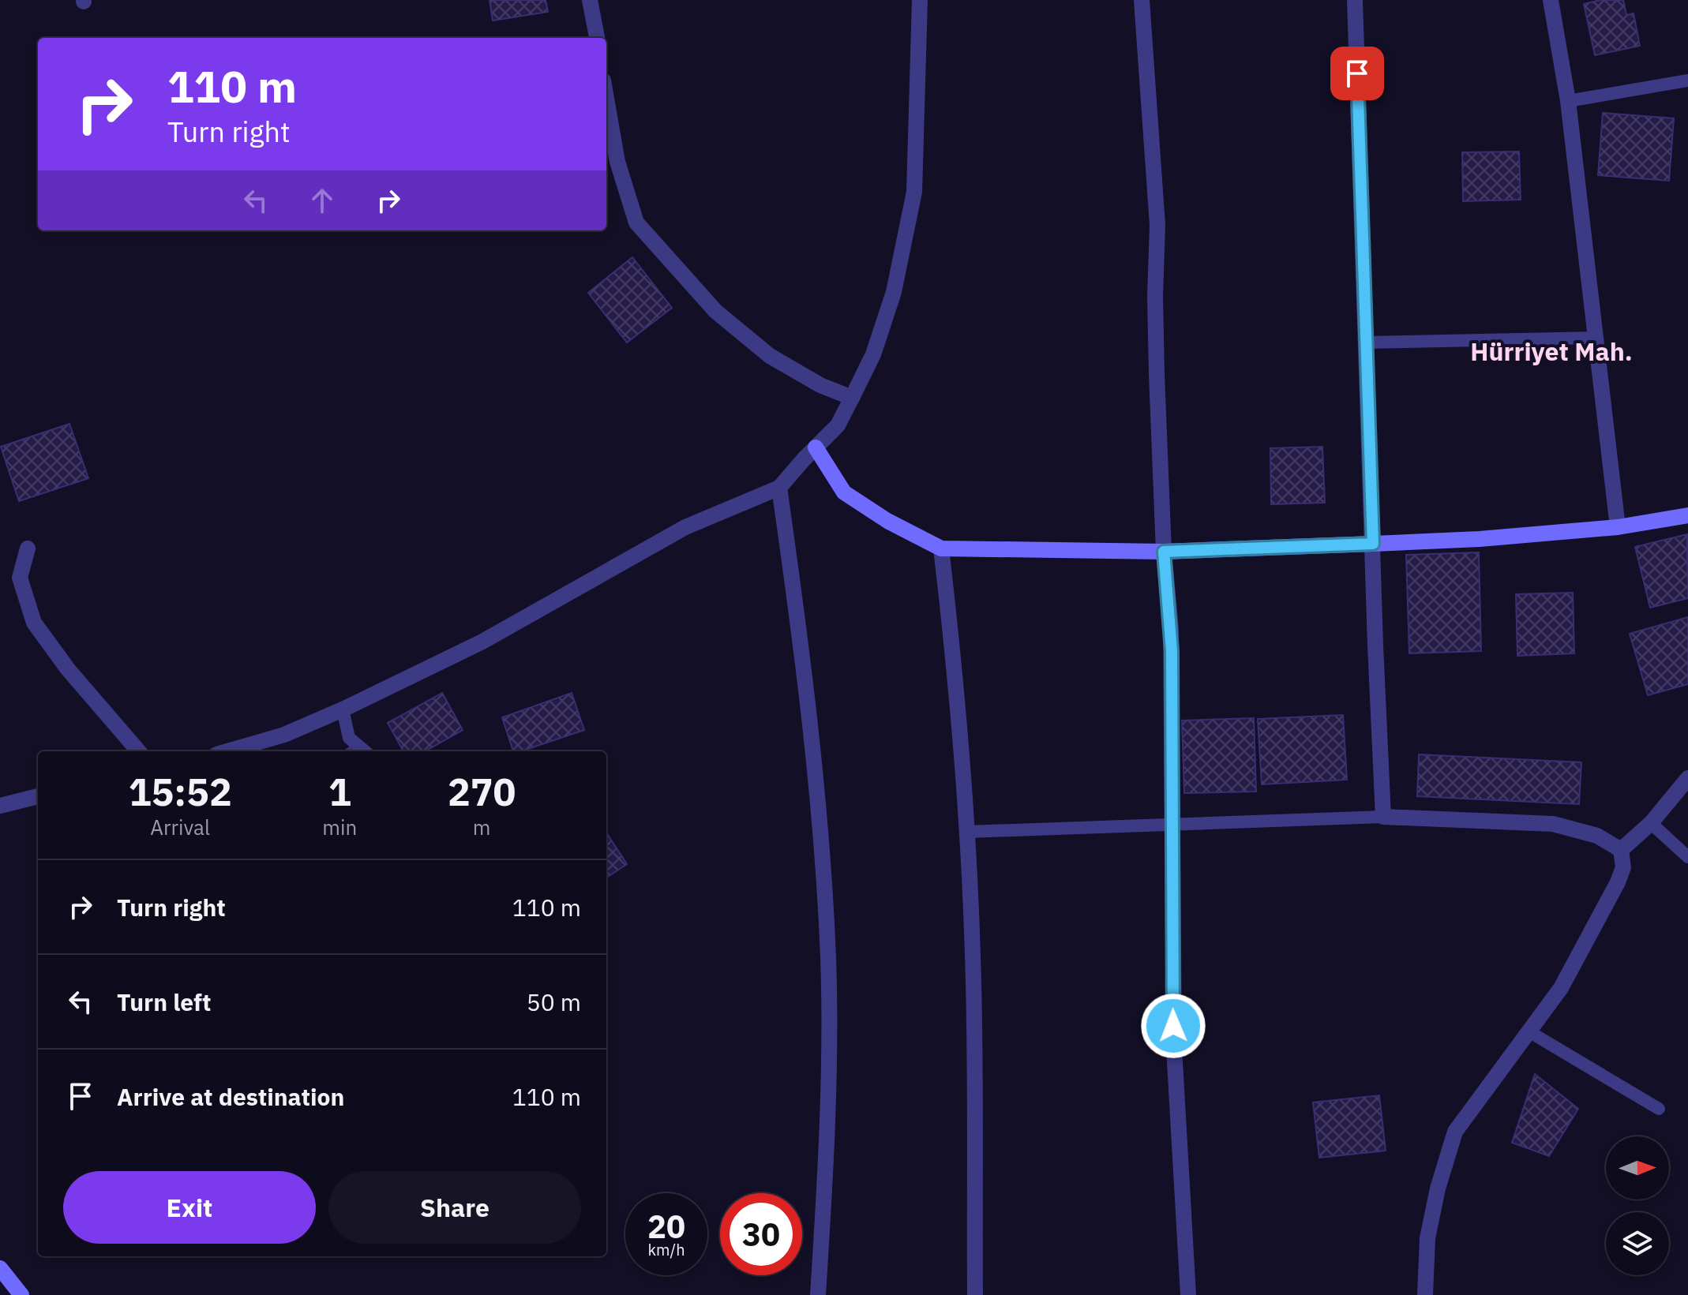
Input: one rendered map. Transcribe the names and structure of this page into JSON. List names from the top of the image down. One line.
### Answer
{"districts":["Hürriyet Mah."],"north":"right","page":{"turn":["110 m","Turn right"],"eta":["15:52","Arrival","1","min","270","m"],"list":[{"name":"Turn right","value":"110 m"},{"name":"Turn left","value":"50 m"},{"name":"Arrive at destination","value":"110 m"}],"buttons":["Exit","Share"],"speed":"20 km/h","limit":"30"}}
